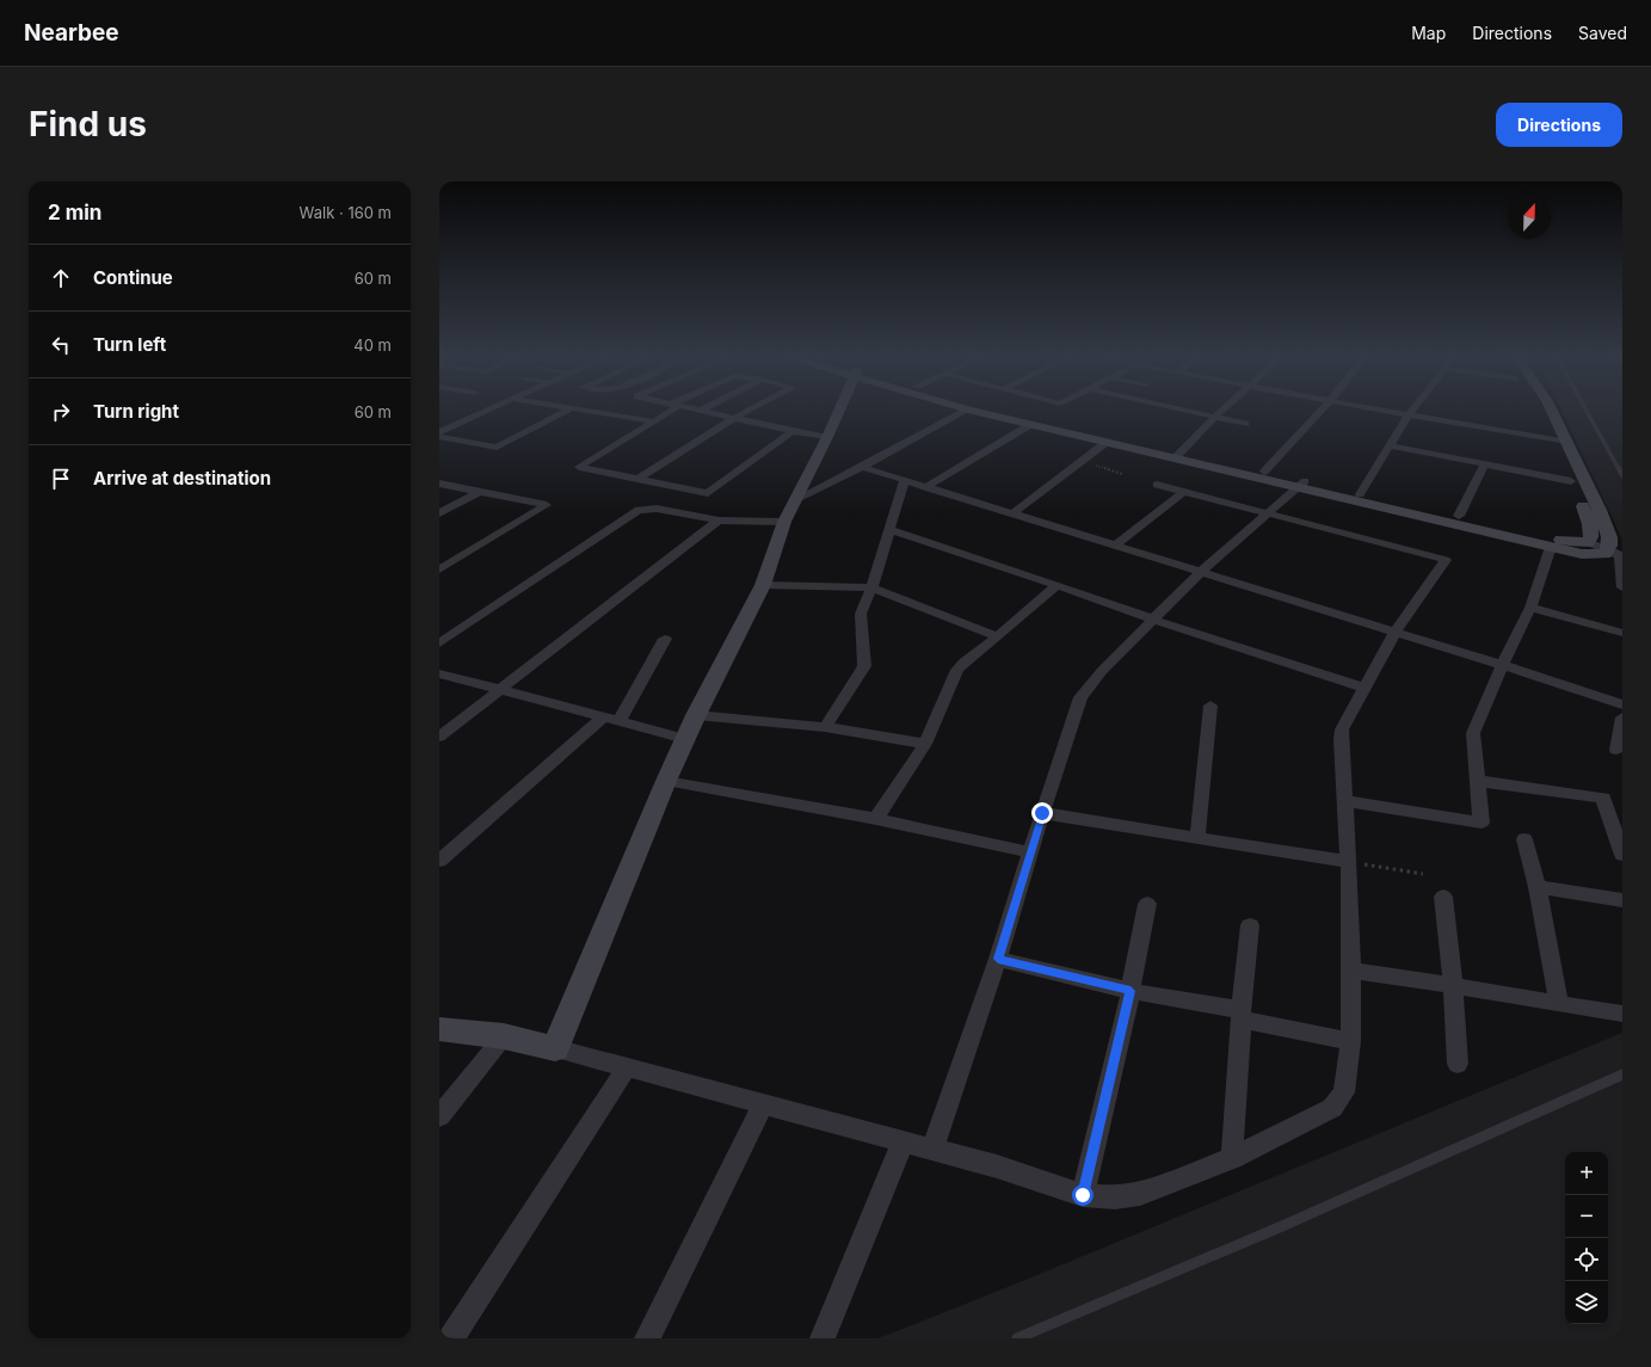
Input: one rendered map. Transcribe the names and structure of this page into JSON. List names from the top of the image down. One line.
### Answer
{"north":"top","page":{"header":"Nearbee","nav":["Map","Directions","Saved"],"buttons":"Directions","title":"Find us","heading":["2 min","Walk · 160 m"],"list":[["Continue","60 m"],["Turn left","40 m"],["Turn right","60 m"],"Arrive at destination"],"map_buttons":["+","−"]}}
